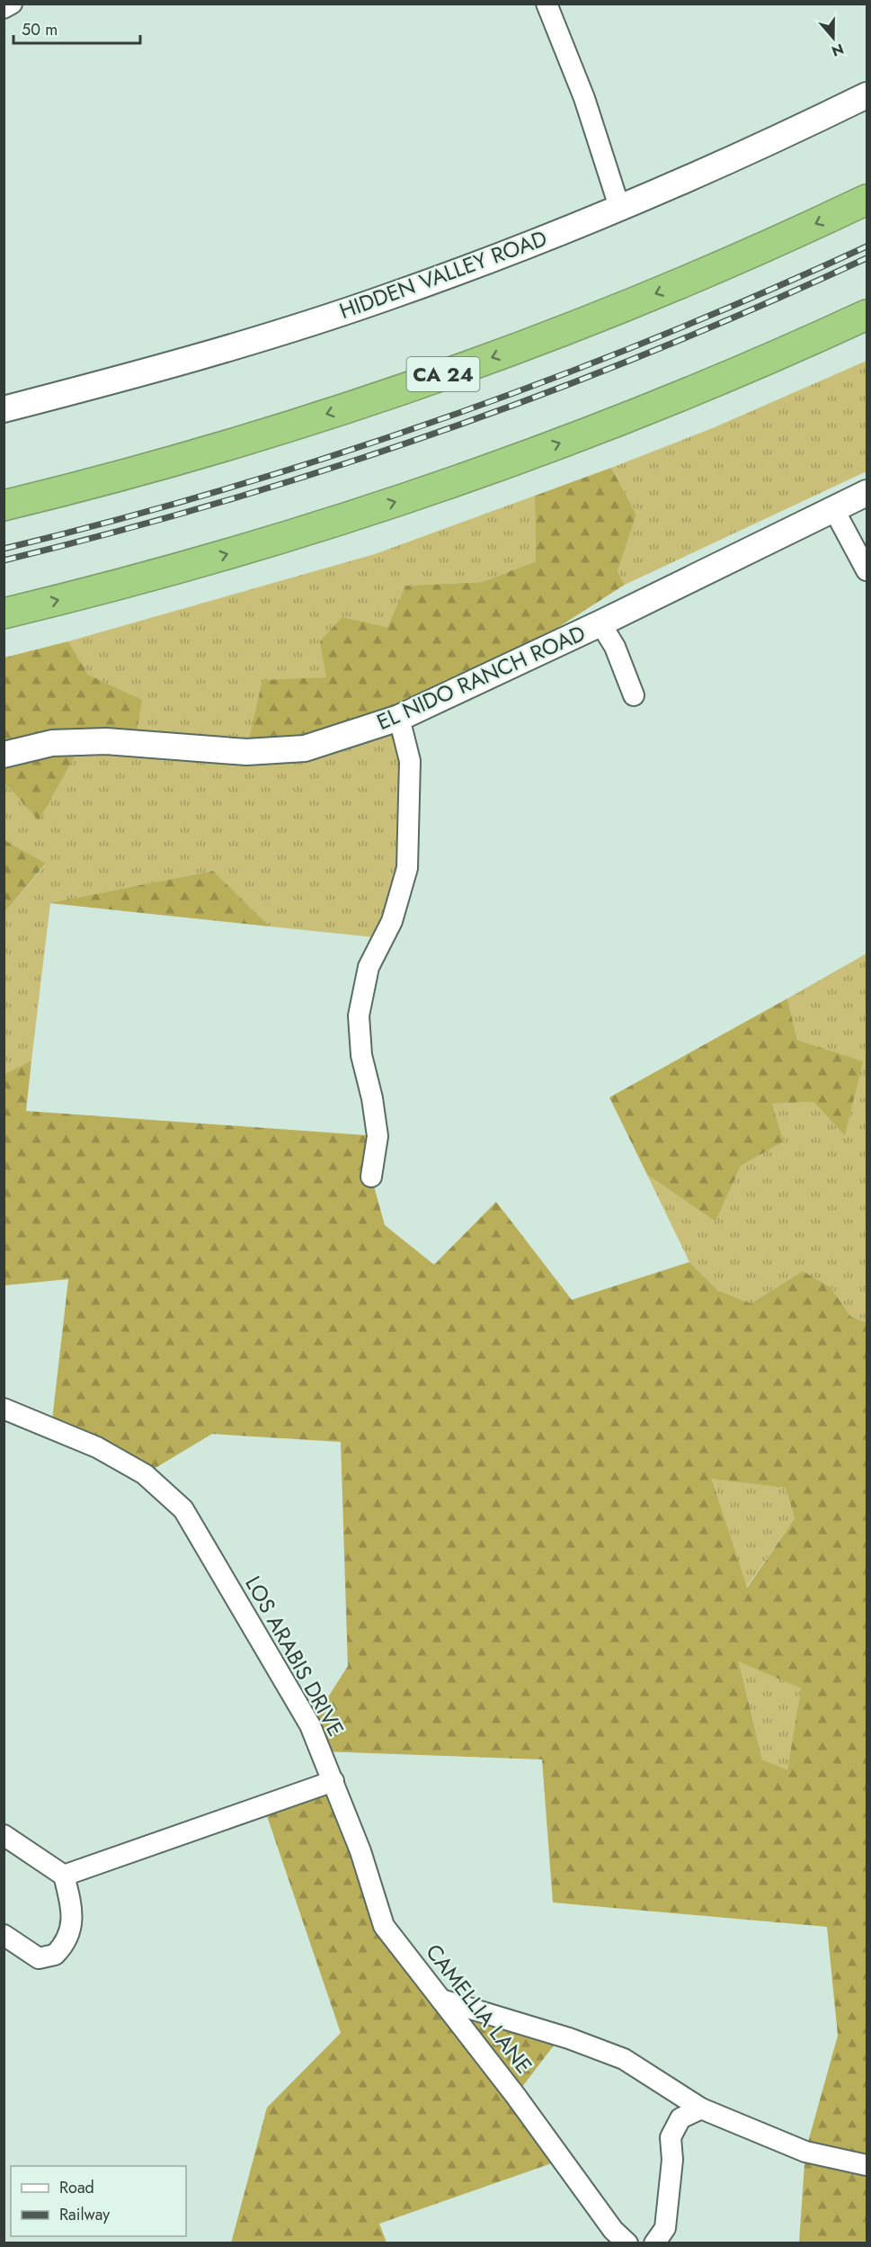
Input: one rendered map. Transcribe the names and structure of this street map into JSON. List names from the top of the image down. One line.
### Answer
{"streets":{"highway":["CA 24"],"street":["HIDDEN VALLEY ROAD","EL NIDO RANCH ROAD","LOS ARABIS DRIVE","CAMELLIA LANE"]},"crossings":[["LOS ARABIS DRIVE","CAMELLIA LANE"]],"legend":["Road","Railway"],"scale_bar":"50 m","north":"bottom"}
